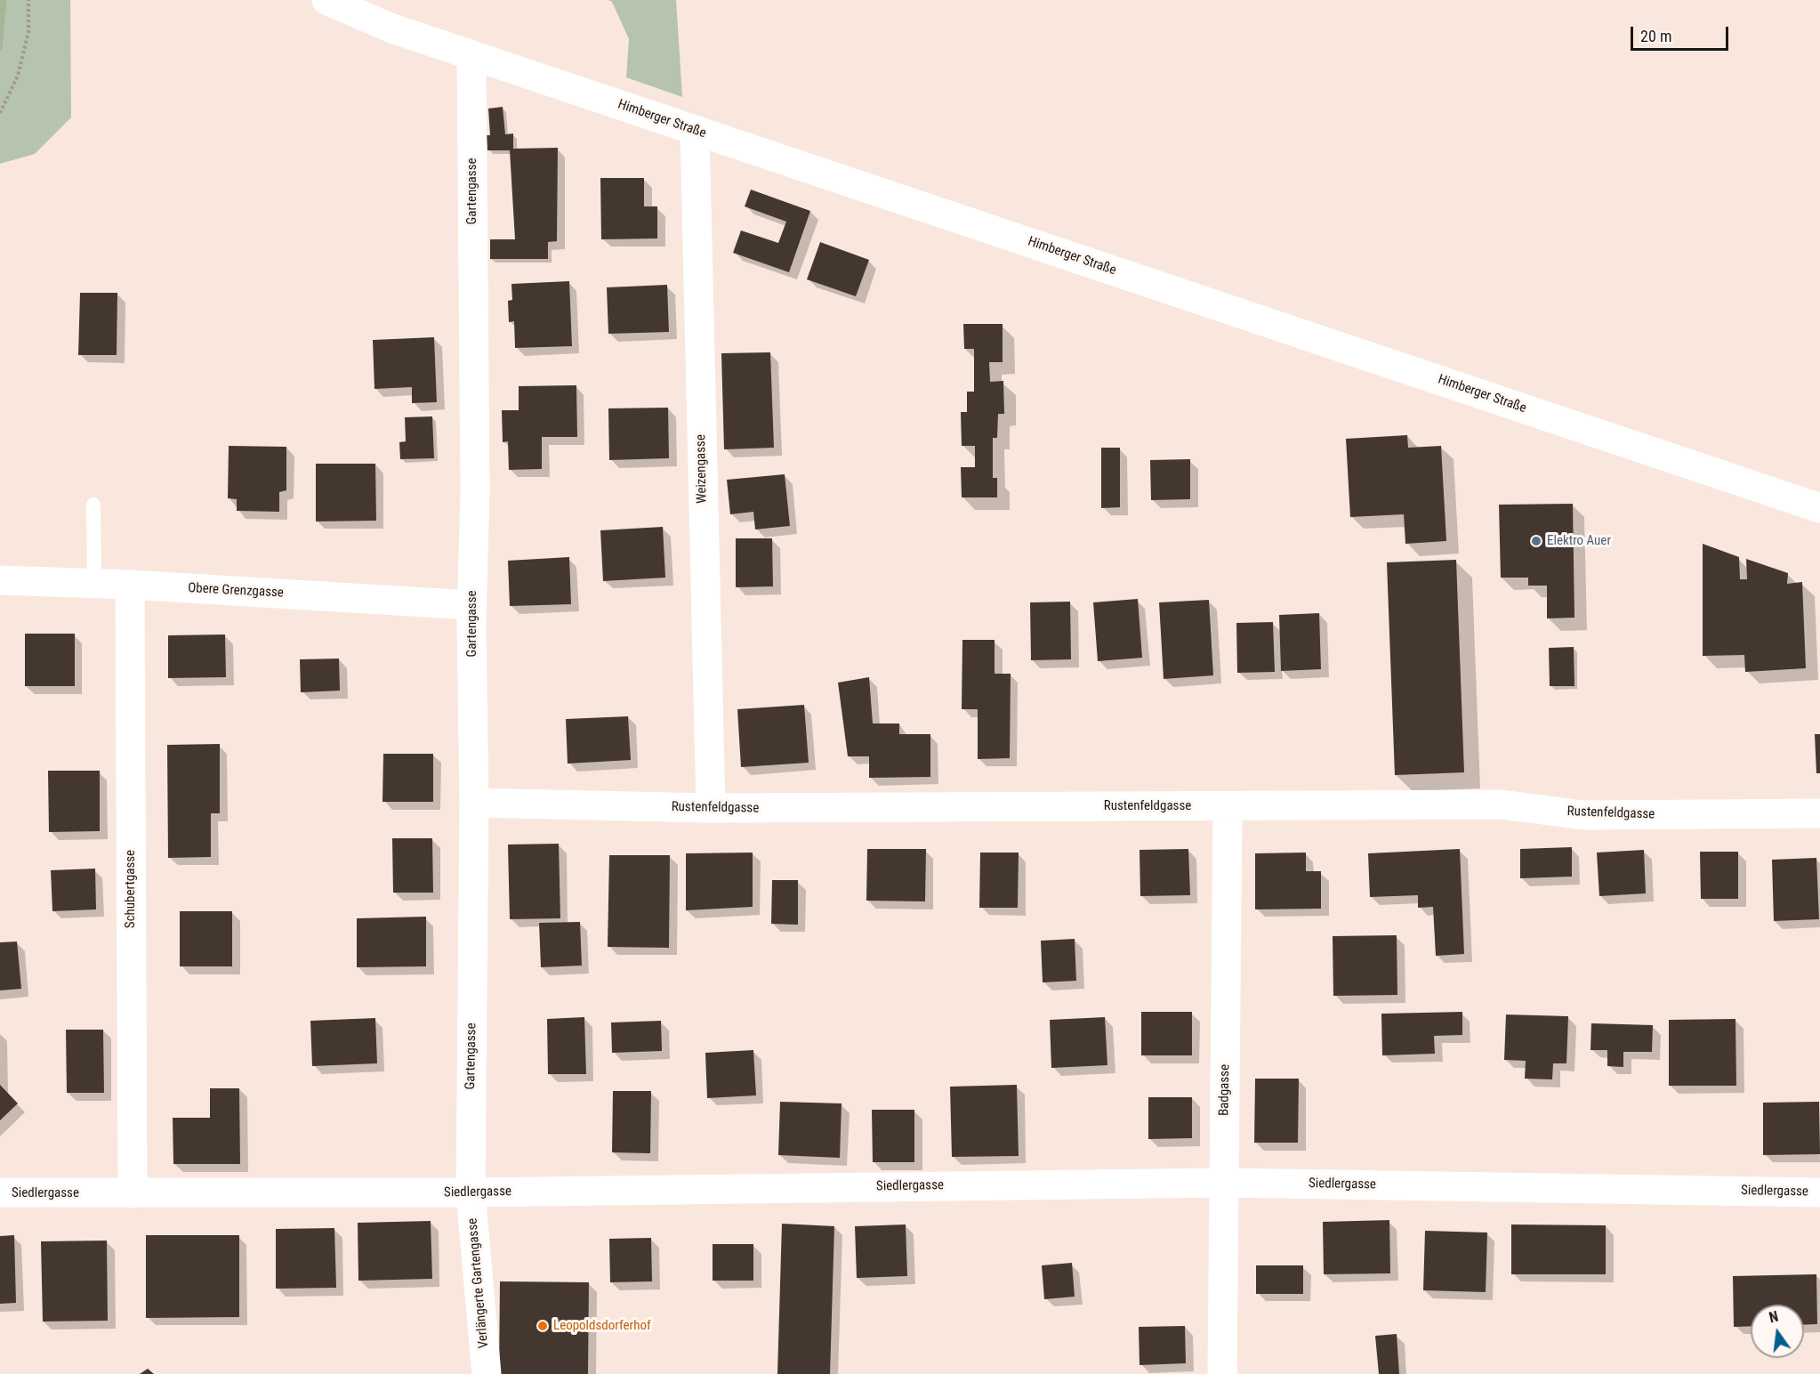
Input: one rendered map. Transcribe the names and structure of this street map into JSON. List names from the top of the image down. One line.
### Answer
{"streets":{"street":["Himberger Straße","Gartengasse","Weizengasse","Obere Grenzgasse","Rustenfeldgasse","Schubertgasse","Badgasse","Siedlergasse","Verlängerte Gartengasse"]},"crossings":[["Himberger Straße","Gartengasse"],["Himberger Straße","Weizengasse"],["Gartengasse","Obere Grenzgasse"],["Gartengasse","Rustenfeldgasse"],["Gartengasse","Siedlergasse"],["Gartengasse","Verlängerte Gartengasse"],["Weizengasse","Rustenfeldgasse"],["Obere Grenzgasse","Schubertgasse"],["Rustenfeldgasse","Badgasse"],["Schubertgasse","Siedlergasse"],["Badgasse","Siedlergasse"],["Siedlergasse","Verlängerte Gartengasse"]],"places":["Elektro Auer","Leopoldsdorferhof"],"scale_bar":"20 m","north":"top"}
